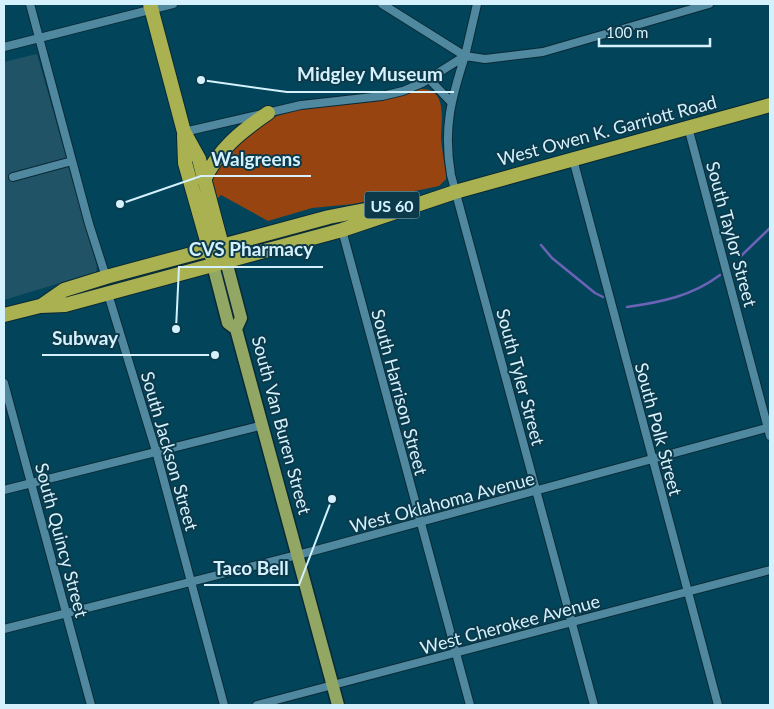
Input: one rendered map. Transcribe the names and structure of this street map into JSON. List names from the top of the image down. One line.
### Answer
{"streets":{"highway":["West Owen K. Garriott Road","US 60","South Van Buren Street"],"street":["South Taylor Street","South Tyler Street","South Harrison Street","South Polk Street","South Jackson Street","West Oklahoma Avenue","South Quincy Street","West Cherokee Avenue"]},"crossings":[["West Owen K. Garriott Road","South Taylor Street"],["West Owen K. Garriott Road","South Tyler Street"],["West Owen K. Garriott Road","South Harrison Street"],["West Owen K. Garriott Road","South Van Buren Street"],["West Owen K. Garriott Road","South Polk Street"],["West Owen K. Garriott Road","South Jackson Street"],["South Taylor Street","West Oklahoma Avenue"],["South Tyler Street","West Oklahoma Avenue"],["South Tyler Street","West Cherokee Avenue"],["South Harrison Street","West Oklahoma Avenue"],["South Harrison Street","West Cherokee Avenue"],["South Van Buren Street","West Oklahoma Avenue"],["South Van Buren Street","West Cherokee Avenue"],["South Polk Street","West Oklahoma Avenue"],["South Polk Street","West Cherokee Avenue"],["South Jackson Street","West Oklahoma Avenue"],["West Oklahoma Avenue","South Quincy Street"]],"places":["Midgley Museum","Walgreens","CVS Pharmacy","Subway","Taco Bell"],"scale_bar":"100 m"}
